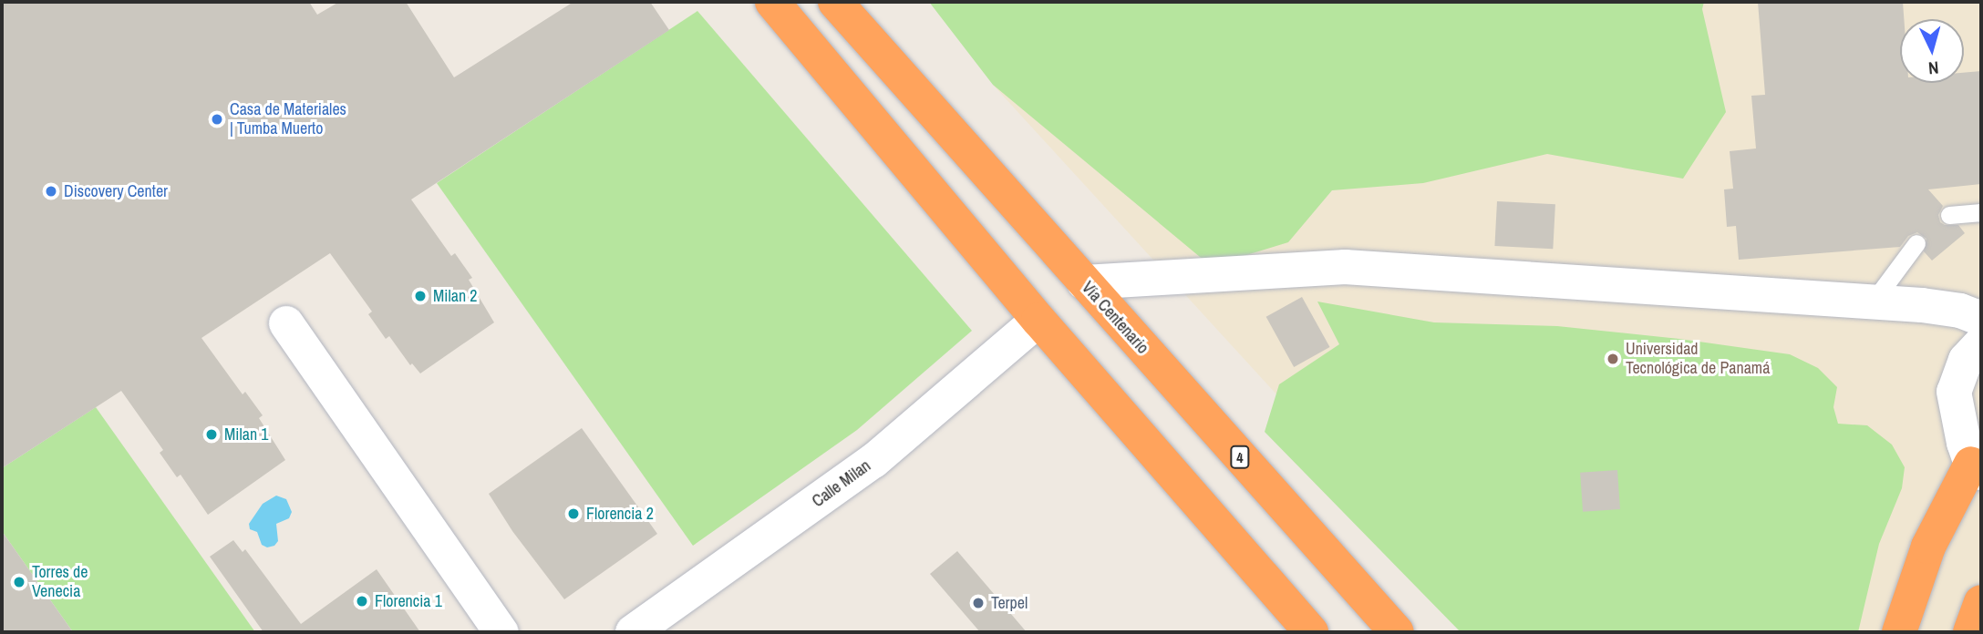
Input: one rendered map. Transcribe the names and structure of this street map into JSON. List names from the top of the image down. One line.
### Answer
{"streets":{"highway":["Vía Centenario","4"],"street":["Calle Milan"]},"places":["Casa de Materiales | Tumba Muerto","Discovery Center","Milan 2","Universidad Tecnológica de Panamá","Milan 1","Florencia 2","Torres de Venecia","Florencia 1","Terpel"],"north":"bottom"}
